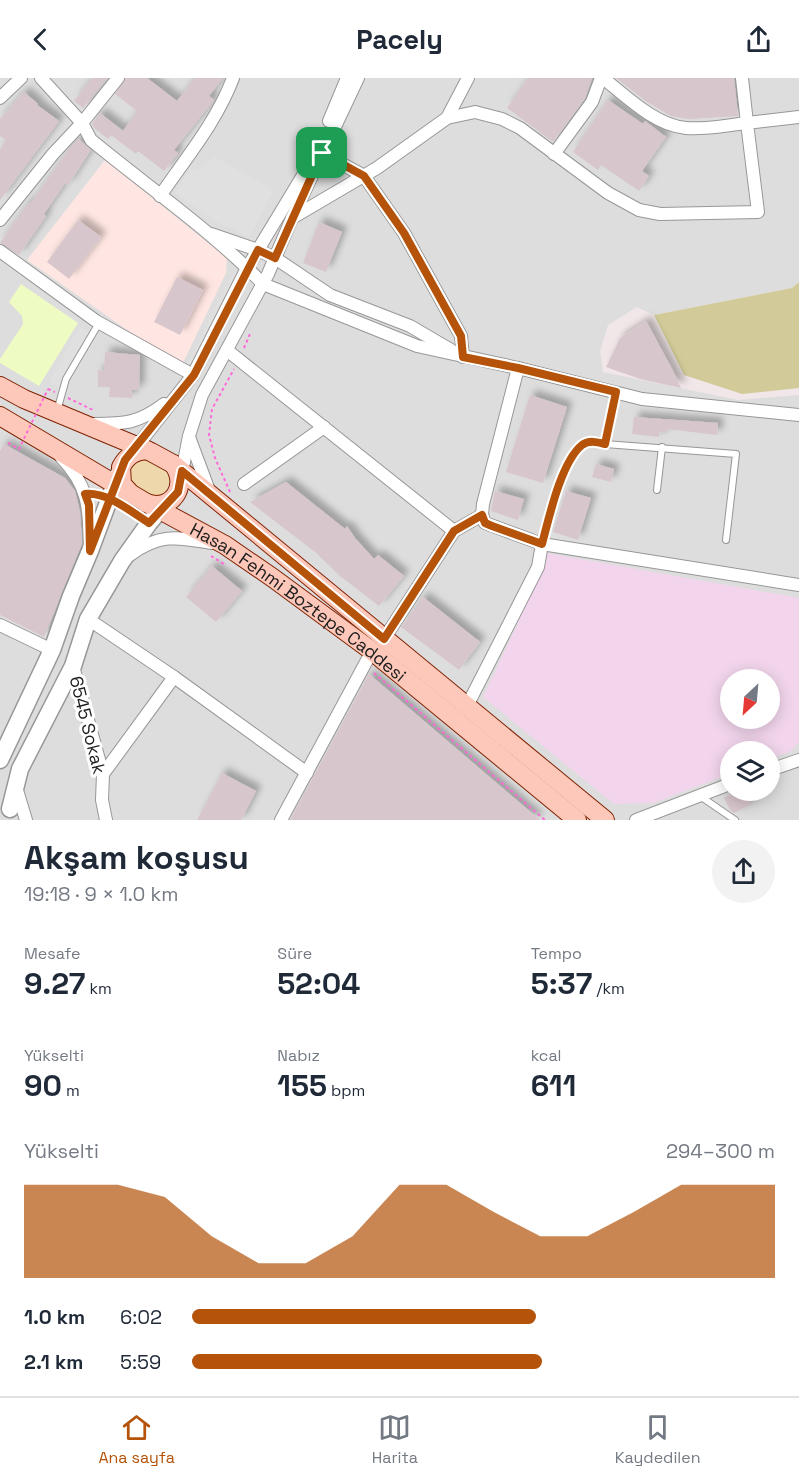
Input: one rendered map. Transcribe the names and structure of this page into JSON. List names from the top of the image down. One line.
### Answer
{"streets":{"main road":["Hasan Fehmi Boztepe Caddesi"],"street":["6545 Sokak"]},"north":"bottom left","page":{"header":"Pacely","heading":["Akşam koşusu","19:18 · 9 × 1.0 km"],"stats":[["Mesafe","9.27 km"],["Süre","52:04"],["Tempo","5:37 /km"],["Yükselti","90 m"],["Nabız","155 bpm"],["kcal","611"]],"chart":["Yükselti","294–300 m"],"list":[{"name":"1.0 km","note":"6:02"},{"name":"2.1 km","note":"5:59"}],"tabs":["Ana sayfa","Harita","Kaydedilen"]}}
